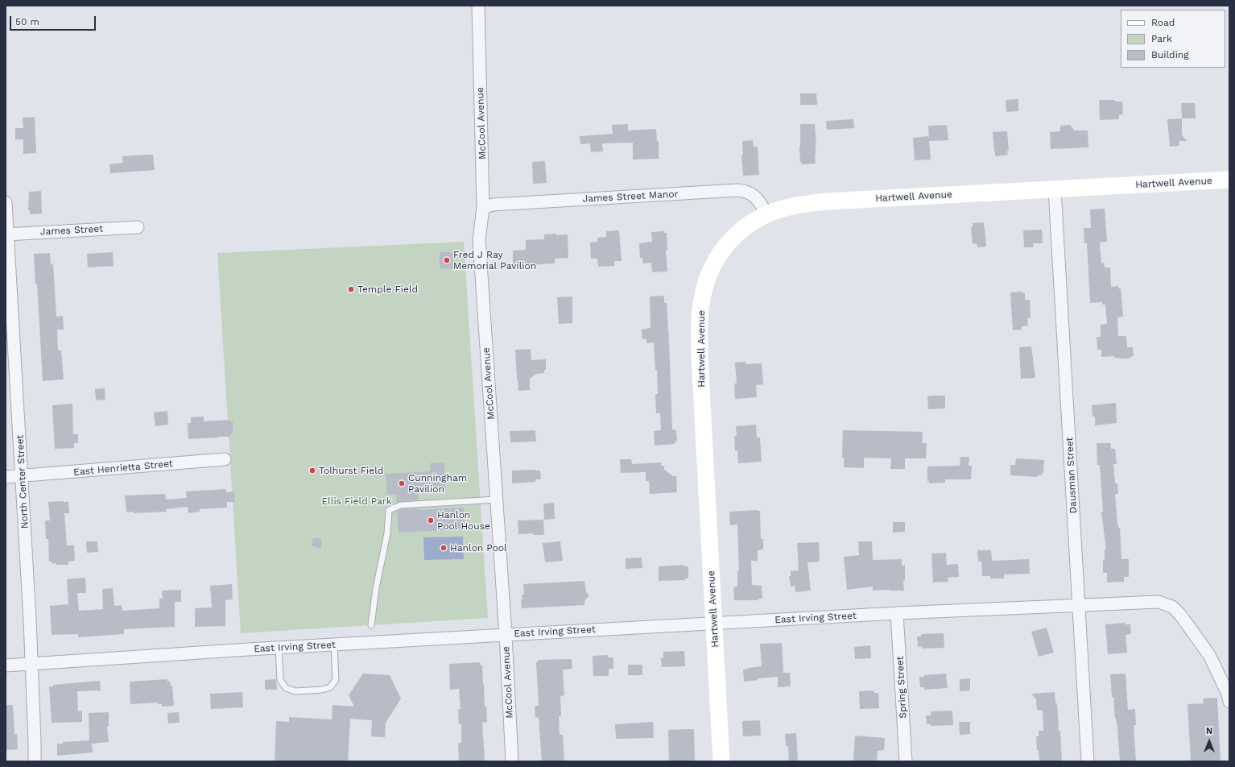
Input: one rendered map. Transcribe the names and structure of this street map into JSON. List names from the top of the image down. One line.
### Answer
{"streets":{"street":["McCool Avenue","Hartwell Avenue","James Street Manor","James Street","East Henrietta Street","Dausman Street","North Center Street","East Irving Street","Spring Street"]},"crossings":[["McCool Avenue","James Street Manor"],["McCool Avenue","East Irving Street"],["Hartwell Avenue","James Street Manor"],["Hartwell Avenue","Dausman Street"],["Hartwell Avenue","East Irving Street"],["James Street","North Center Street"],["East Henrietta Street","North Center Street"],["Dausman Street","East Irving Street"],["North Center Street","East Irving Street"],["East Irving Street","Spring Street"]],"parks":["Ellis Field Park"],"places":["Fred J Ray Memorial Pavilion","Temple Field","Tolhurst Field","Cunningham Pavilion","Hanlon Pool House","Hanlon Pool"],"legend":["Road","Park","Building"],"scale_bar":"50 m","north":"top"}
